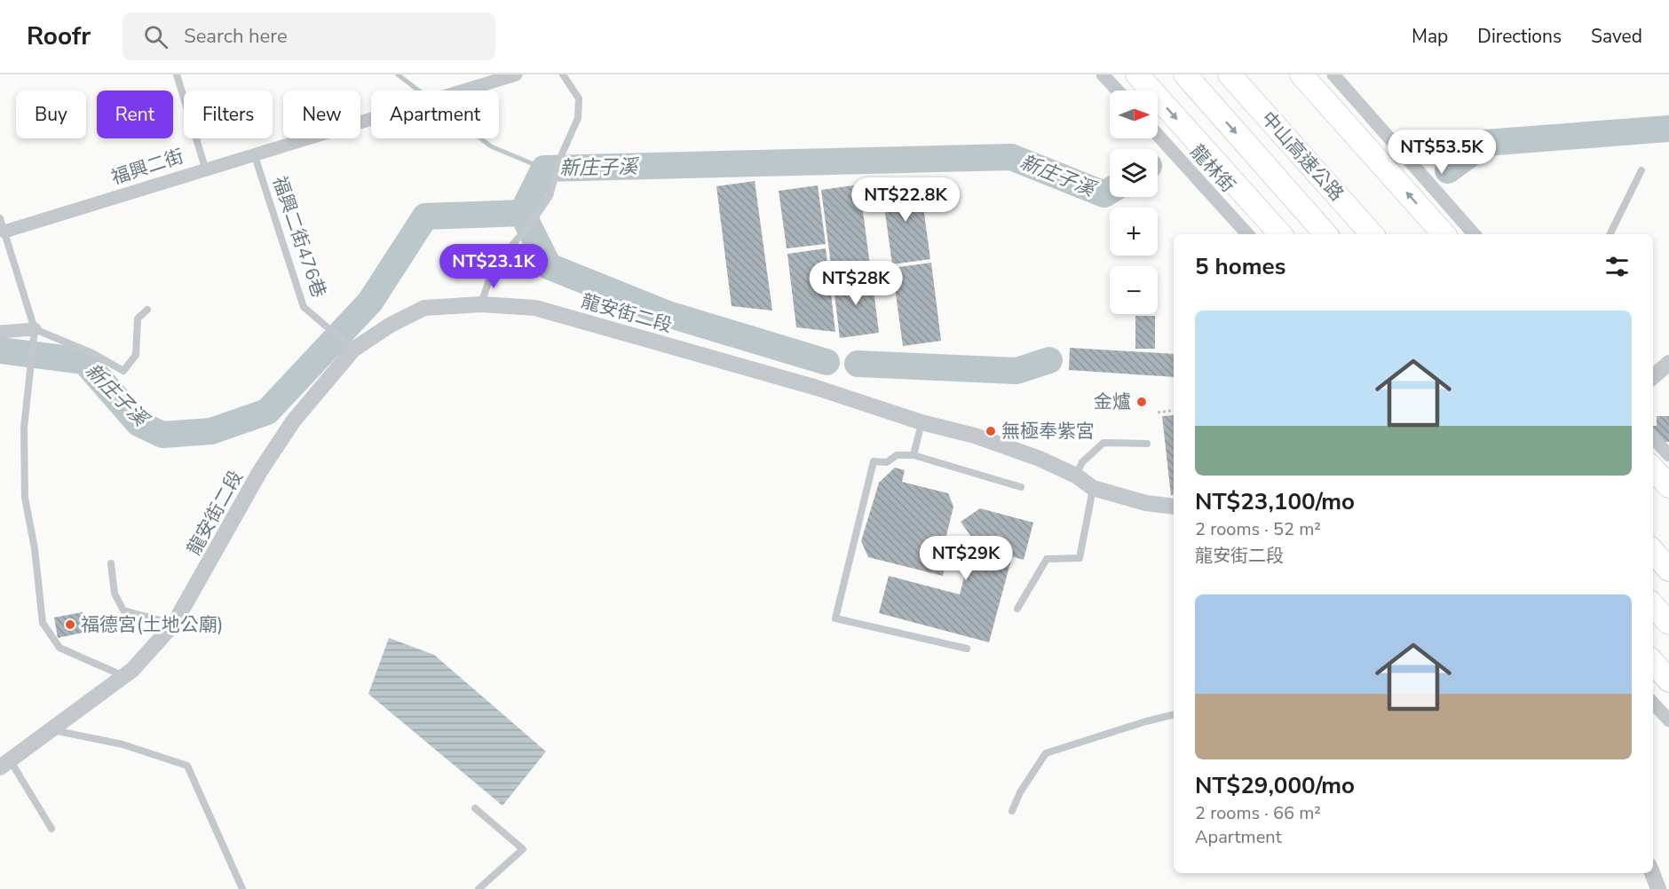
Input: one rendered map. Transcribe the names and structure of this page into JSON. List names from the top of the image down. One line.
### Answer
{"streets":{"highway":["中山高速公路"],"street":["福興二街","龍林街","龍安街二段"],"lane":["福興二街476巷"]},"crossings":[["福興二街","福興二街476巷"],["福興二街476巷","龍安街二段"]],"water":["新庄子溪"],"places":["金爐","無極奉紫宮","福德宮(土地公廟)"],"north":"right","page":{"header":"Roofr","search":"Search here","nav":["Map","Directions","Saved"],"map_buttons":["+","−"],"chip":["Buy","Rent","Filters","New","Apartment"],"price":["NT$53.5K","NT$22.8K","NT$23.1K","NT$28K","NT$29K"],"heading":"5 homes","list":[{"name":"NT$23,100/mo","note":"2 rooms · 52 m² · 龍安街二段"},{"name":"NT$29,000/mo","note":"2 rooms · 66 m² · Apartment"}]}}
